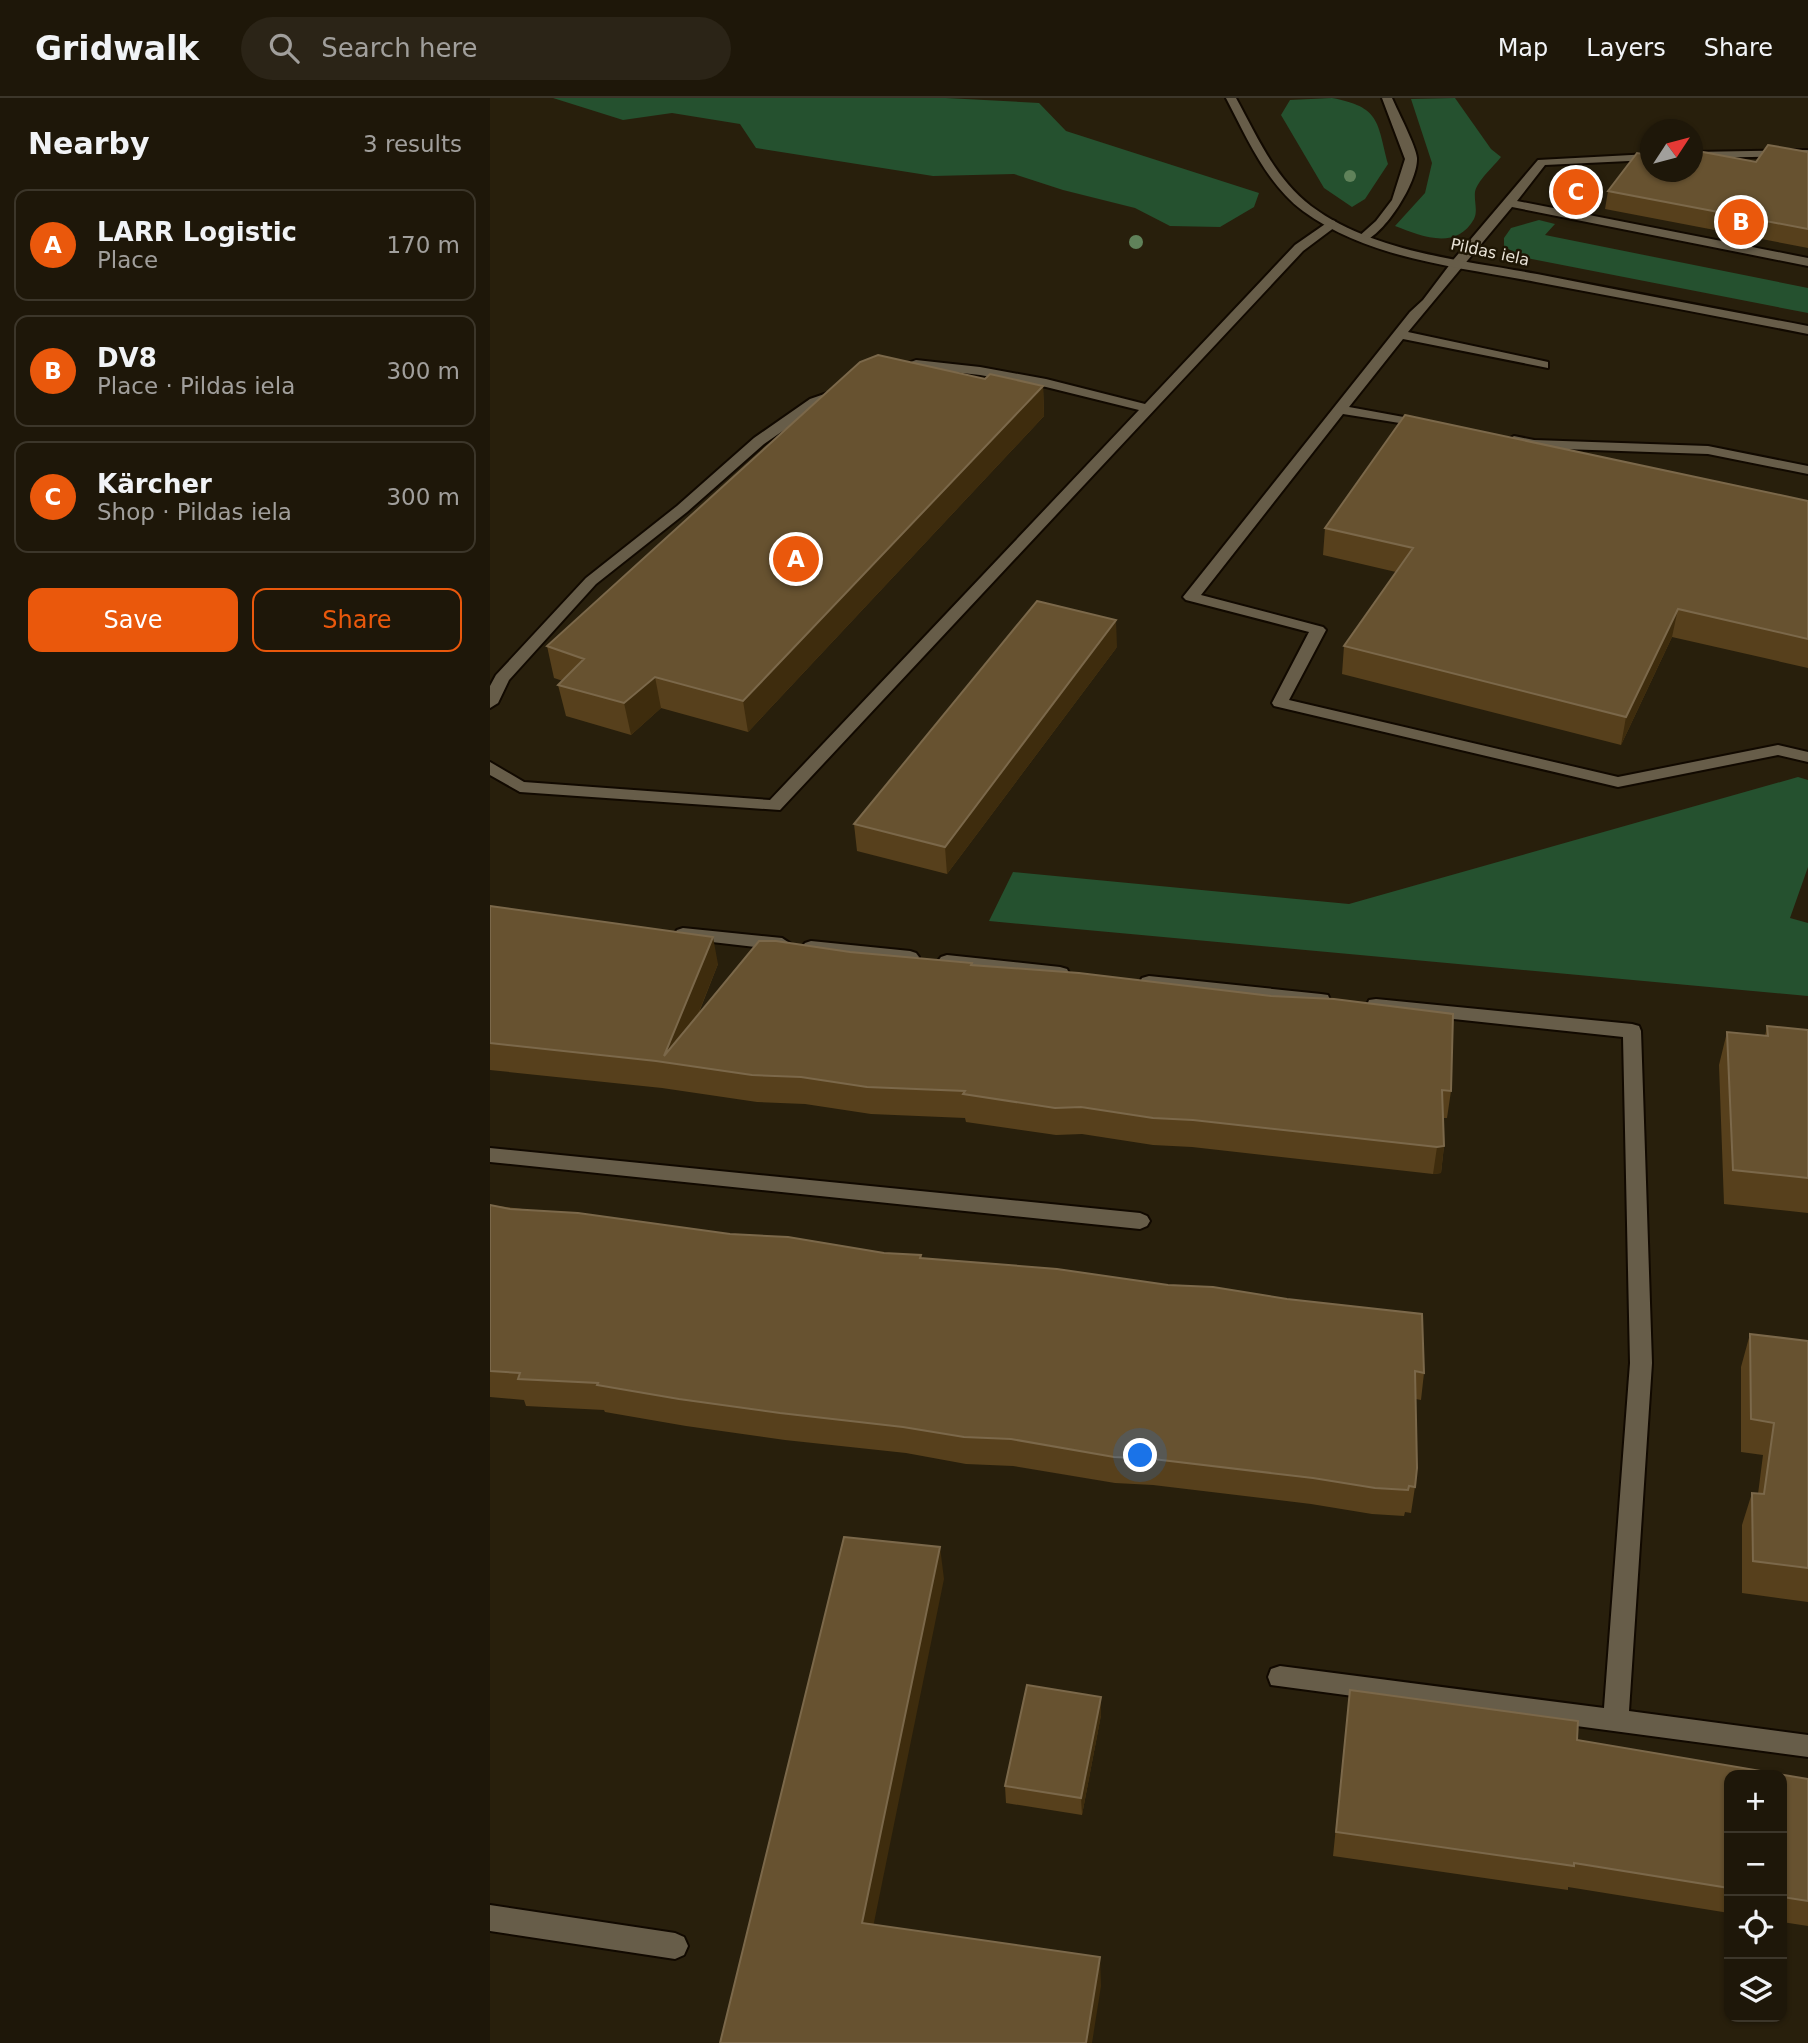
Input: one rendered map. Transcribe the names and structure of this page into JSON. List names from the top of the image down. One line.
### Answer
{"streets":{"street":["Pildas iela"]},"north":"top right","page":{"header":"Gridwalk","search":"Search here","nav":["Map","Layers","Share"],"heading":["Nearby","3 results"],"pins":["C","B","A"],"list":[{"mark":"A","name":"LARR Logistic","note":"Place","value":"170 m"},{"mark":"B","name":"DV8","note":"Place · Pildas iela","value":"300 m"},{"mark":"C","name":"Kärcher","note":"Shop · Pildas iela","value":"300 m"}],"buttons":["Save","Share"],"map_buttons":["+","−"]}}
